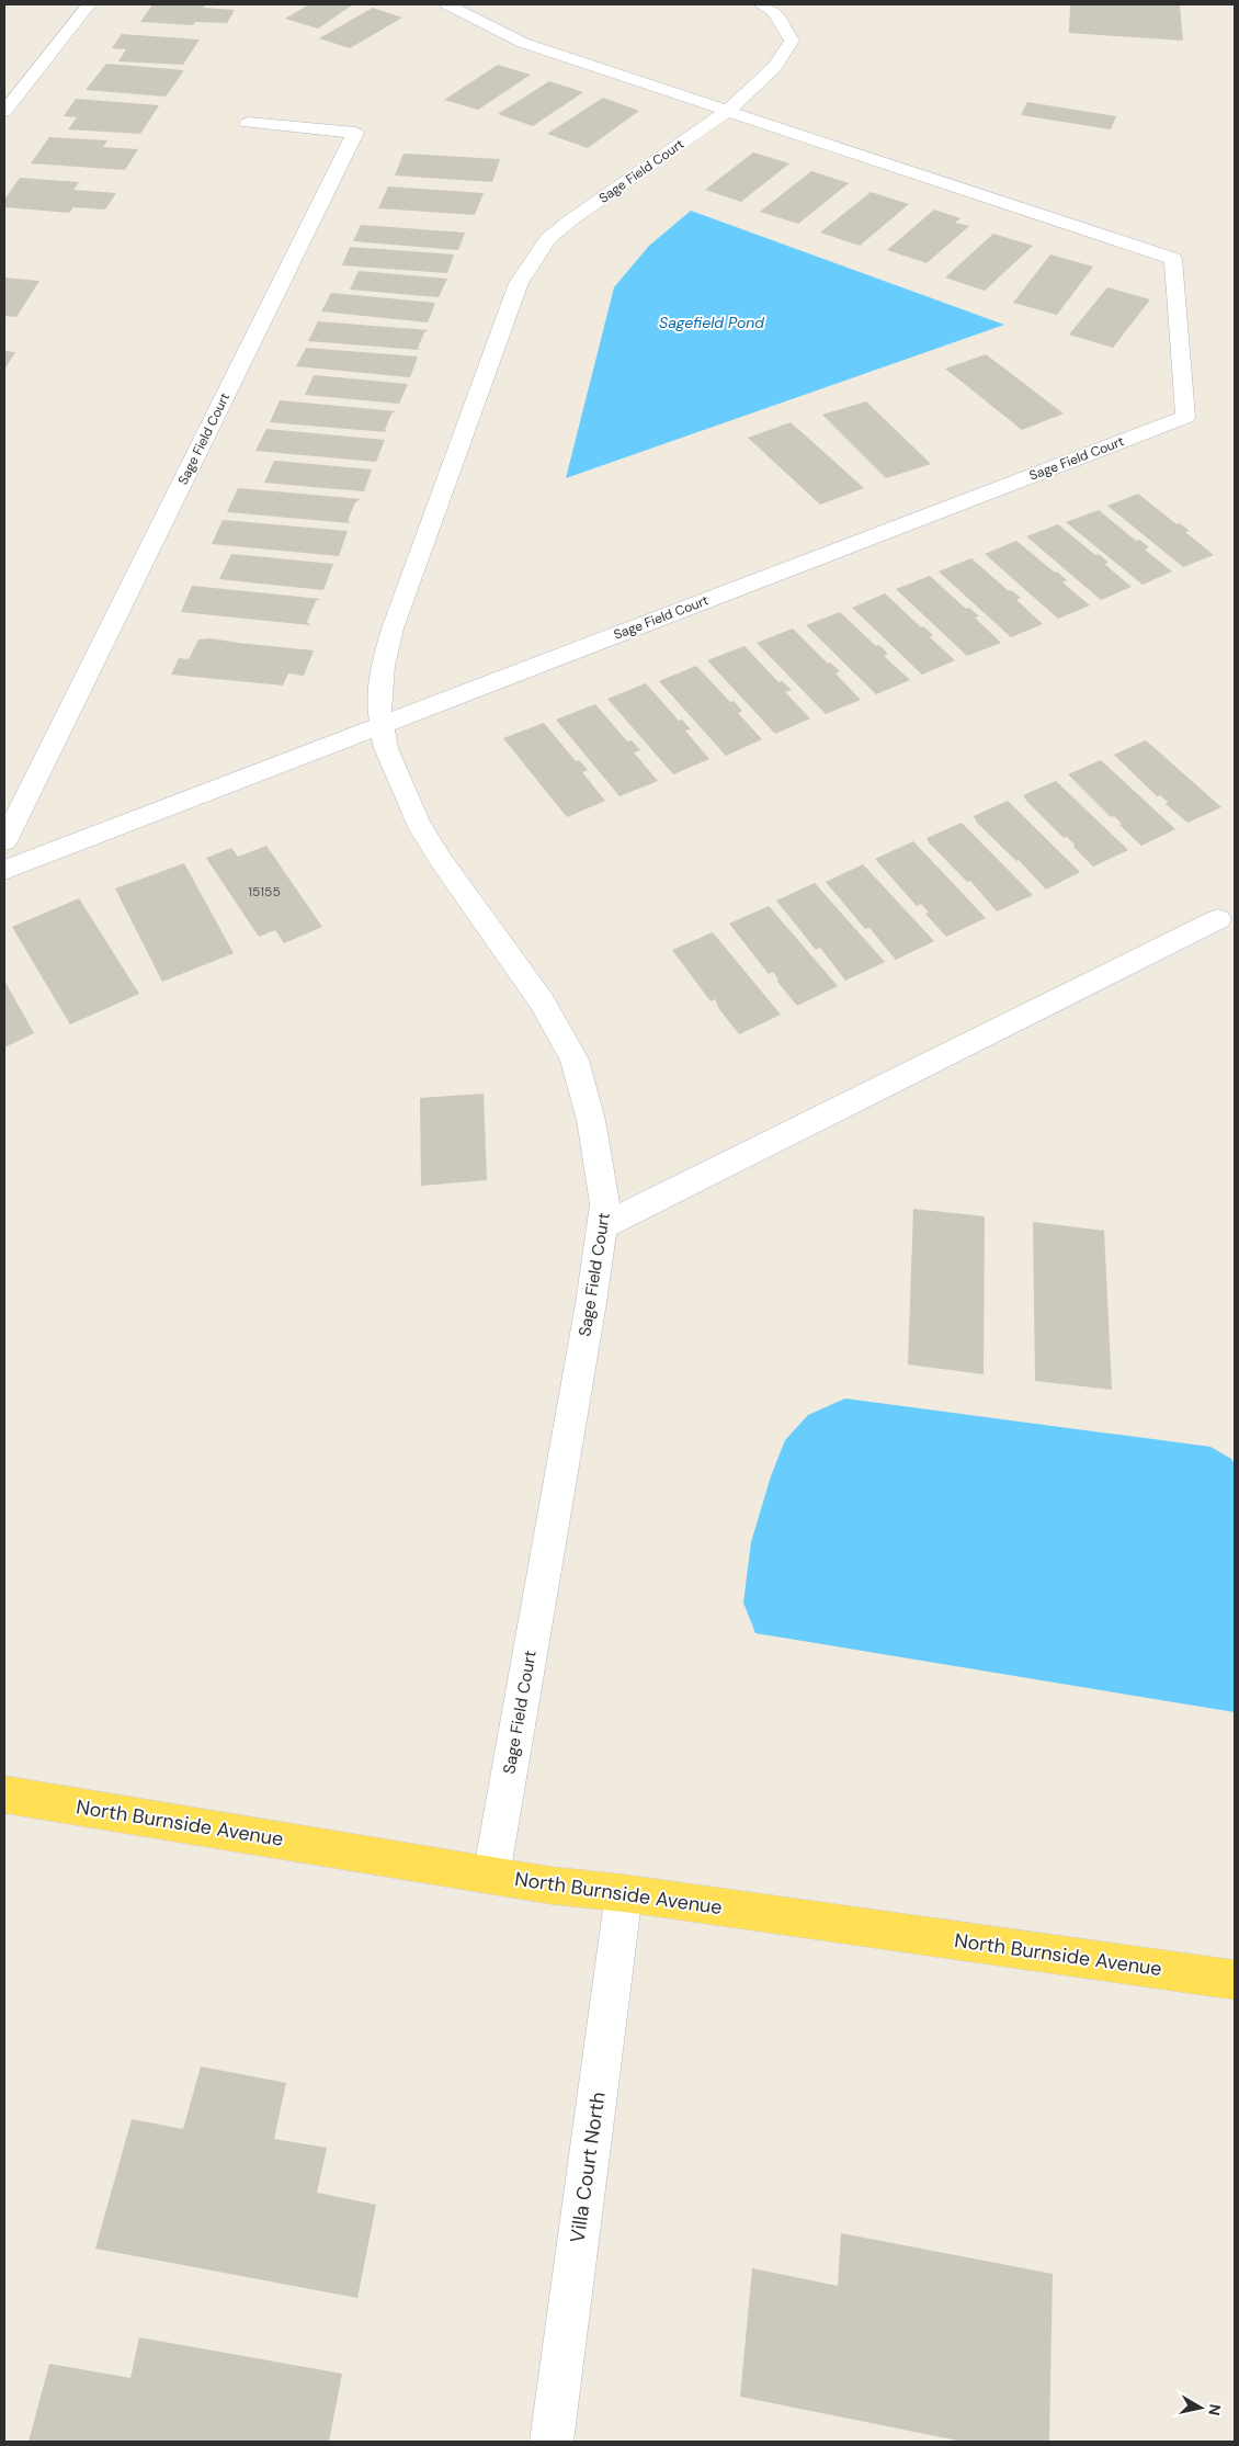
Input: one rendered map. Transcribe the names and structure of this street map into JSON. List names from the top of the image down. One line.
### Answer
{"streets":{"main road":["North Burnside Avenue"],"street":["Sage Field Court","Villa Court North"]},"crossings":[["Sage Field Court","North Burnside Avenue"],["North Burnside Avenue","Villa Court North"]],"water":["Sagefield Pond"],"house_numbers":["15155"],"north":"right"}
